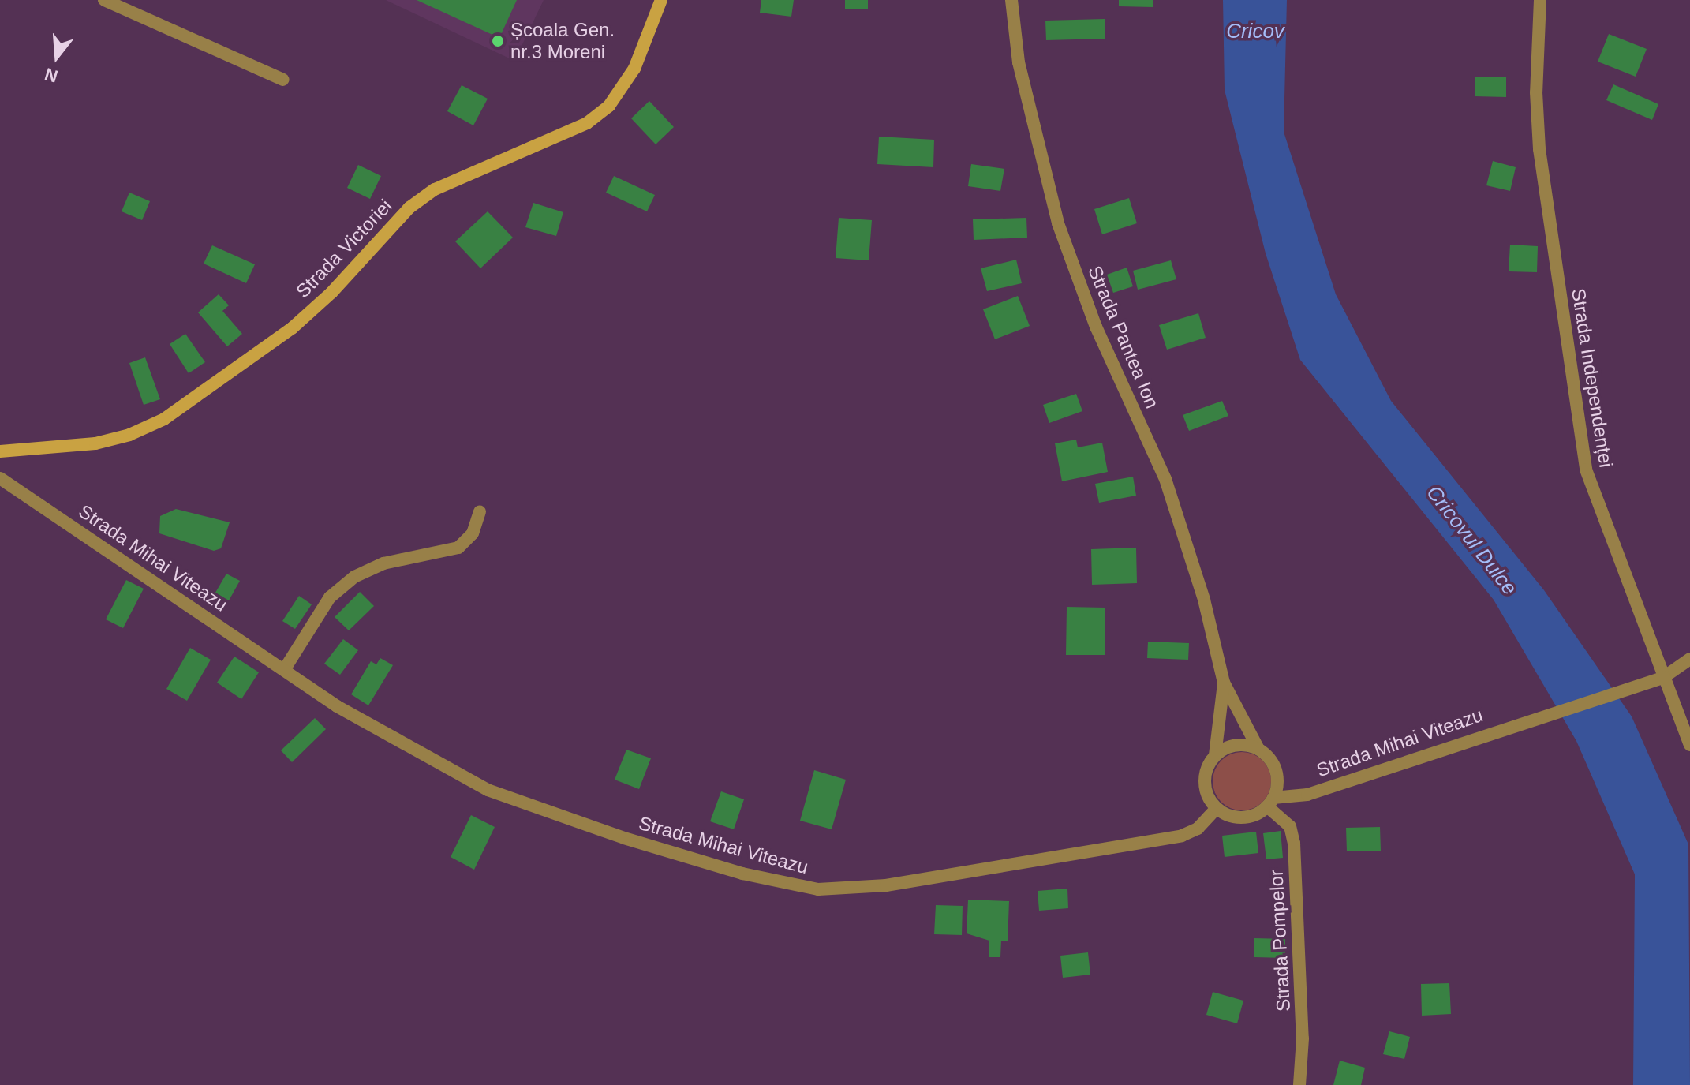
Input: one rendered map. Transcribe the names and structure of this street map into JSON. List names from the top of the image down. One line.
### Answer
{"streets":{"main road":["Strada Victoriei"],"street":["Strada Pantea Ion","Strada Independenței","Strada Mihai Viteazu","Strada Pompelor"]},"crossings":[["Strada Pantea Ion","Strada Mihai Viteazu"],["Strada Pantea Ion","Strada Pompelor"],["Strada Independenței","Strada Mihai Viteazu"],["Strada Mihai Viteazu","Strada Pompelor"]],"water":["Cricov","Cricovul Dulce"],"places":["Școala Gen. nr.3 Moreni"],"north":"bottom"}
